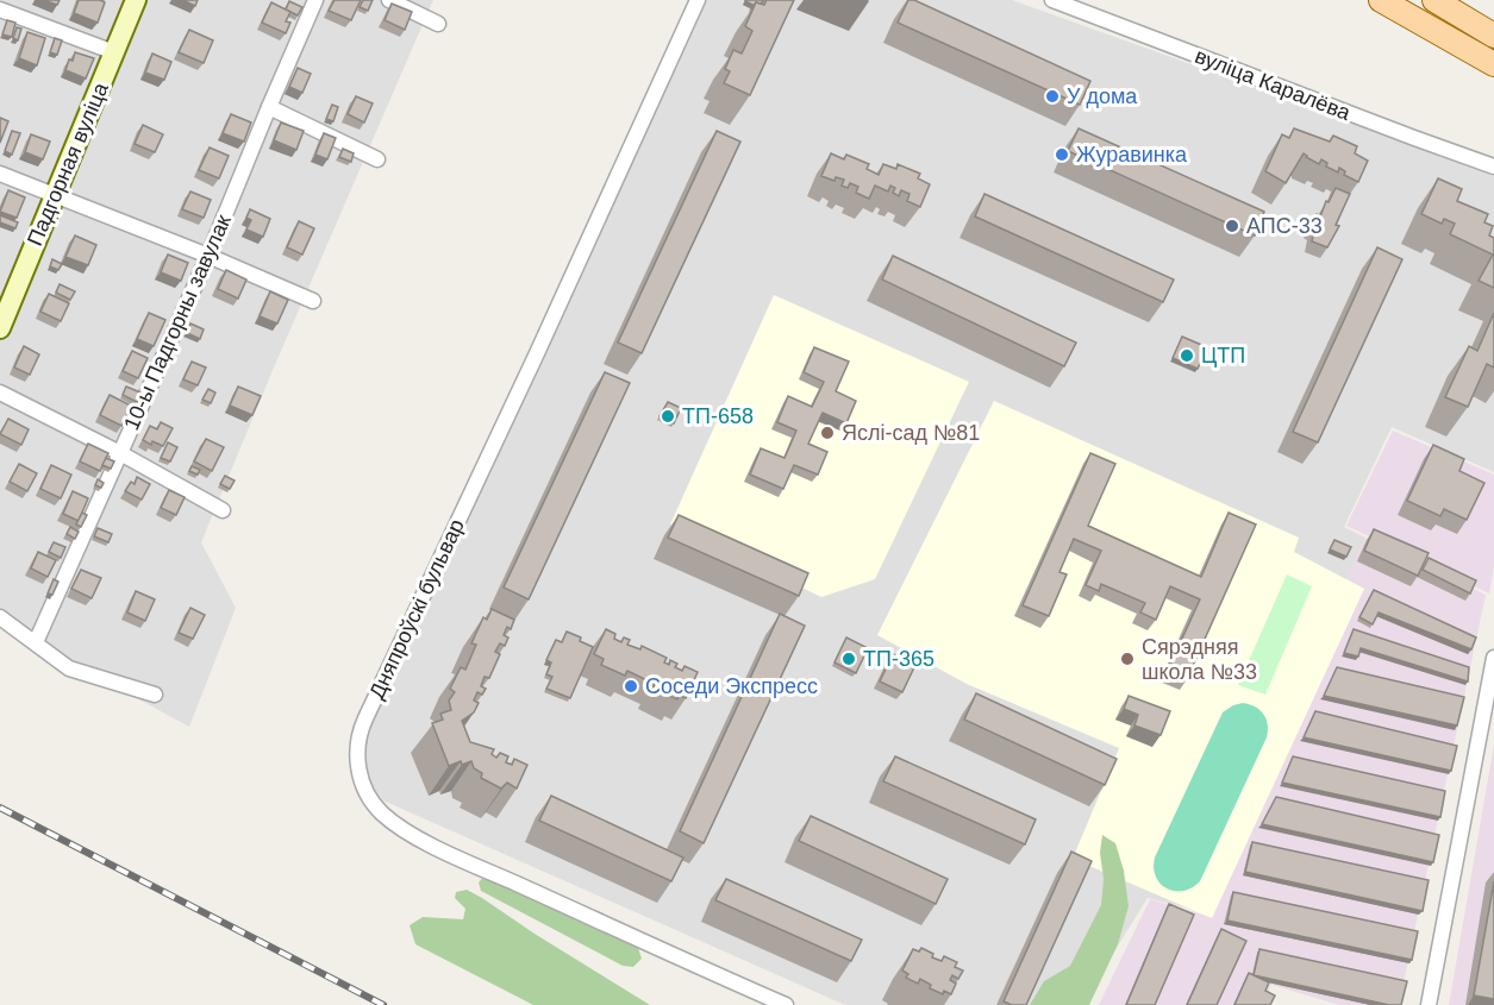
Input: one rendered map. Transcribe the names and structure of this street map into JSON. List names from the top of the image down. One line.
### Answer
{"streets":{"street":["вуліца Каралёва","Падгорная вуліца","10-ы Падгорны завулак","Дняпроўскі бульвар"]},"places":["У дома","Журавинка","АПС-33","ЦТП","ТП-658","Яслі-сад №81","ТП-365","Сярэдняя школа №33","Соседи Экспресс"]}
